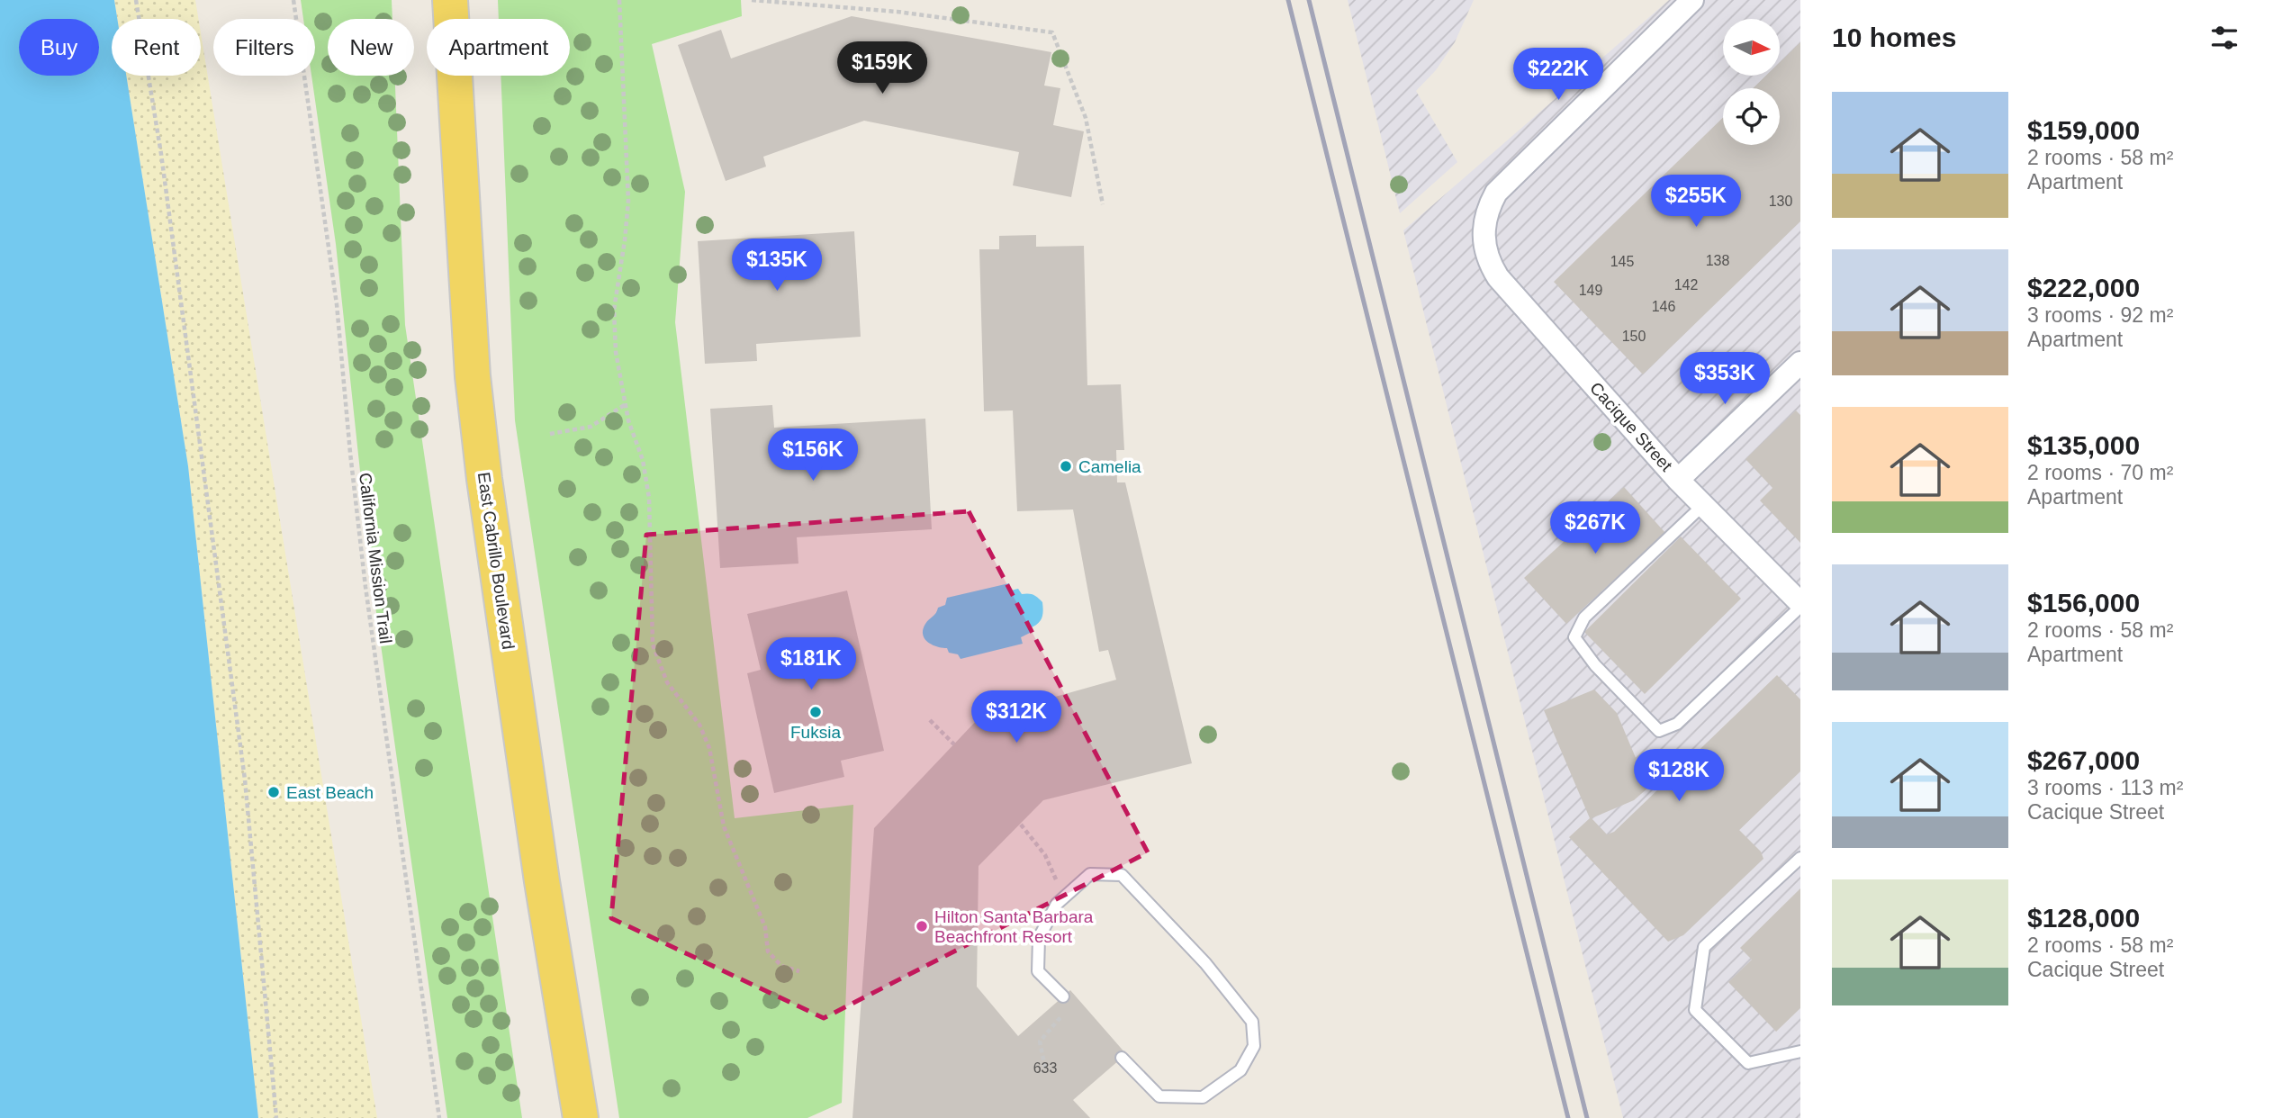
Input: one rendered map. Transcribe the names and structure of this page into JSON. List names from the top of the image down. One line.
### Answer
{"streets":{"main road":["East Cabrillo Boulevard"],"street":["Cacique Street"],"path":["California Mission Trail"]},"places":["Camelia","Fuksia","East Beach","Hilton Santa Barbara Beachfront Resort"],"house_numbers":["130","138","145","142","149","146","150","633"],"north":"right","page":{"heading":"10 homes","chip":["Buy","Rent","Filters","New","Apartment"],"price":["$159K","$222K","$255K","$135K","$353K","$156K","$267K","$181K","$312K","$128K"],"list":[{"name":"$159,000","note":"2 rooms · 58 m² · Apartment"},{"name":"$222,000","note":"3 rooms · 92 m² · Apartment"},{"name":"$135,000","note":"2 rooms · 70 m² · Apartment"},{"name":"$156,000","note":"2 rooms · 58 m² · Apartment"},{"name":"$267,000","note":"3 rooms · 113 m² · Cacique Street"},{"name":"$128,000","note":"2 rooms · 58 m² · Cacique Street"}]}}
